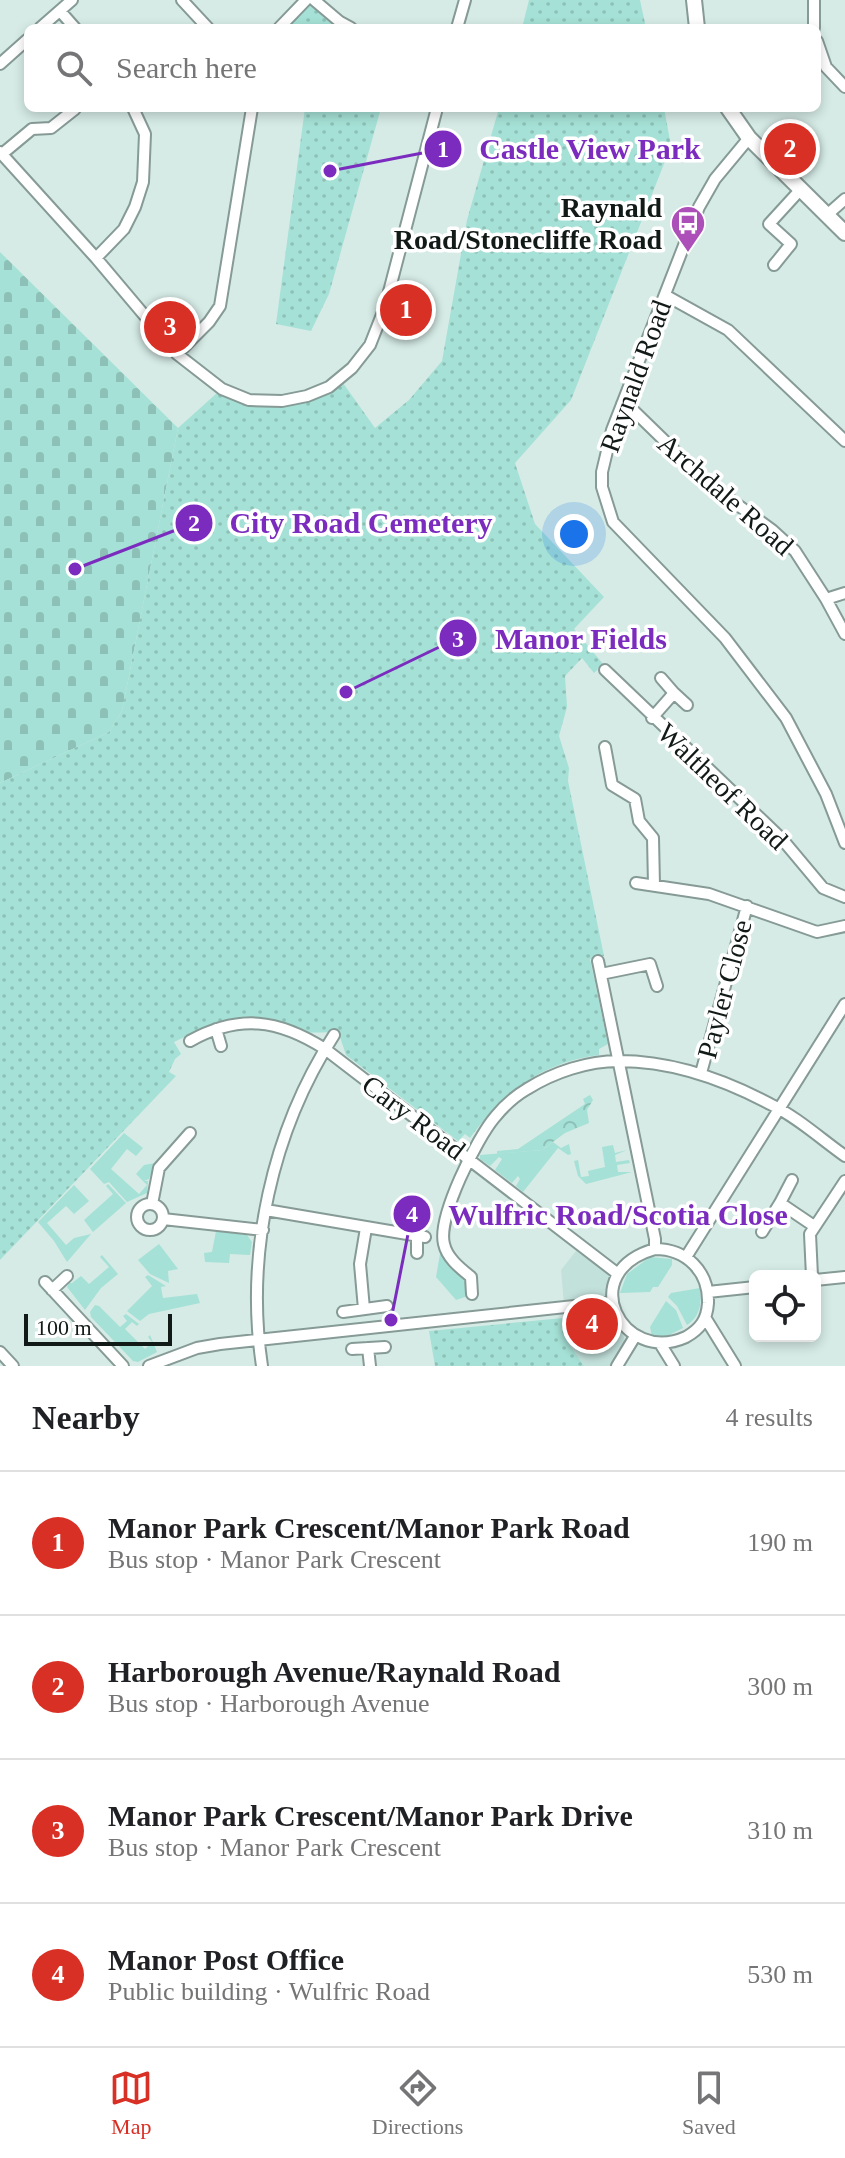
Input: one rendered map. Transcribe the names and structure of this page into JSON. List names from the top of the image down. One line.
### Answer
{"streets":{"street":["Raynald Road","Archdale Road","Waltheof Road","Payler Close","Cary Road"]},"crossings":[["Raynald Road","Archdale Road"]],"places":{"other":["Castle View Park","City Road Cemetery","Manor Fields","Wulfric Road/Scotia Close"],"bus stop":["Raynald Road/Stonecliffe Road"]},"scale_bar":"100 m","page":{"search":"Search here","pins":["2","1","3","4"],"scale":"100 m","heading":["Nearby","4 results"],"list":[{"mark":"1","name":"Manor Park Crescent/Manor Park Road","note":"Bus stop · Manor Park Crescent","value":"190 m"},{"mark":"2","name":"Harborough Avenue/Raynald Road","note":"Bus stop · Harborough Avenue","value":"300 m"},{"mark":"3","name":"Manor Park Crescent/Manor Park Drive","note":"Bus stop · Manor Park Crescent","value":"310 m"},{"mark":"4","name":"Manor Post Office","note":"Public building · Wulfric Road","value":"530 m"}],"nav":["Map","Directions","Saved"]}}
